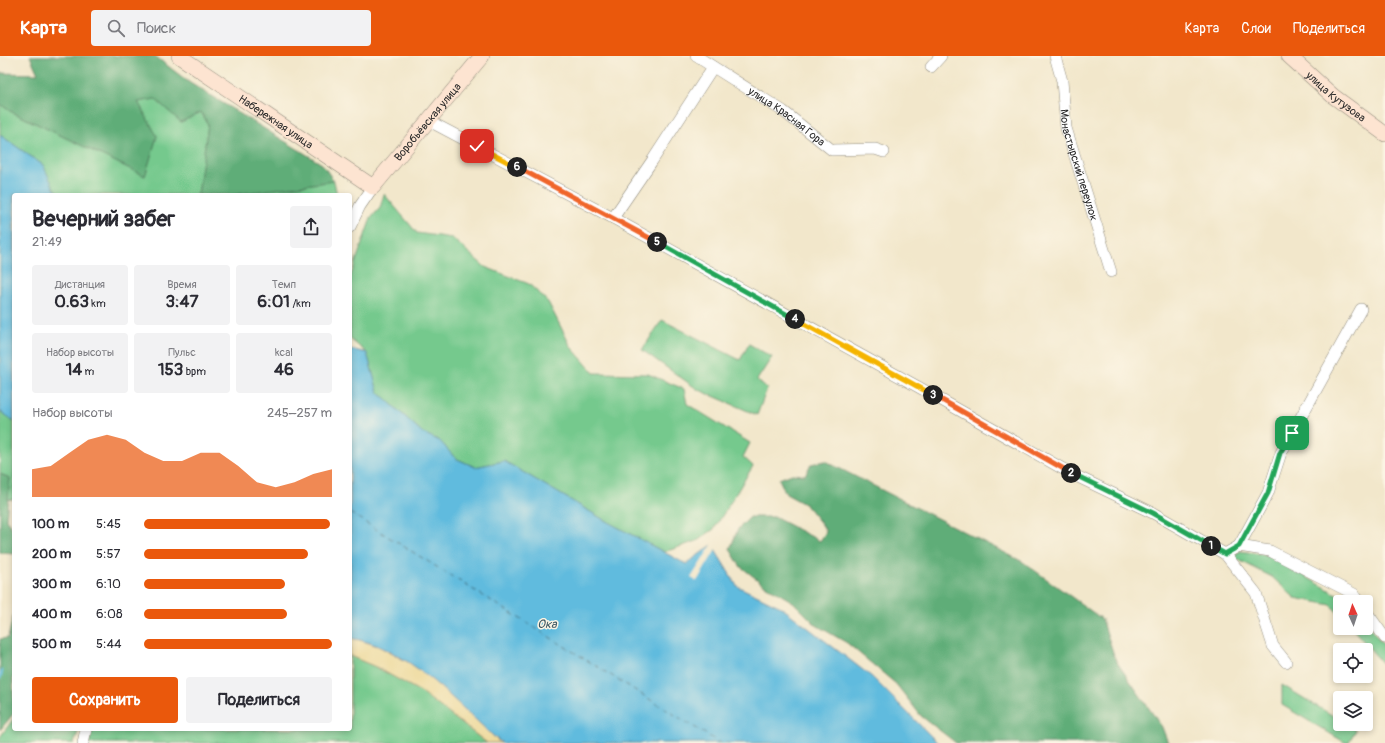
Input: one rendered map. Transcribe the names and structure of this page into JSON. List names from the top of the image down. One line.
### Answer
{"streets":{"street":["улица Кутузова","улица Красная Гора","Набережная улица","Воробьёвская улица","Монастырский переулок"]},"crossings":[["Набережная улица","Воробьёвская улица"]],"water":["Ока"],"north":"top","page":{"header":"Карта","search":"Поиск","nav":["Карта","Слои","Поделиться"],"pins":["6","5","4","3","2","1"],"heading":["Вечерний забег","21:49"],"stats":[["Дистанция","0.63 km"],["Время","3:47"],["Темп","6:01 /km"],["Набор высоты","14 m"],["Пульс","153 bpm"],["kcal","46"]],"chart":["Набор высоты","245–257 m"],"list":[{"name":"100 m","note":"5:45"},{"name":"200 m","note":"5:57"},{"name":"300 m","note":"6:10"},{"name":"400 m","note":"6:08"},{"name":"500 m","note":"5:44"}],"buttons":["Сохранить","Поделиться"]}}
